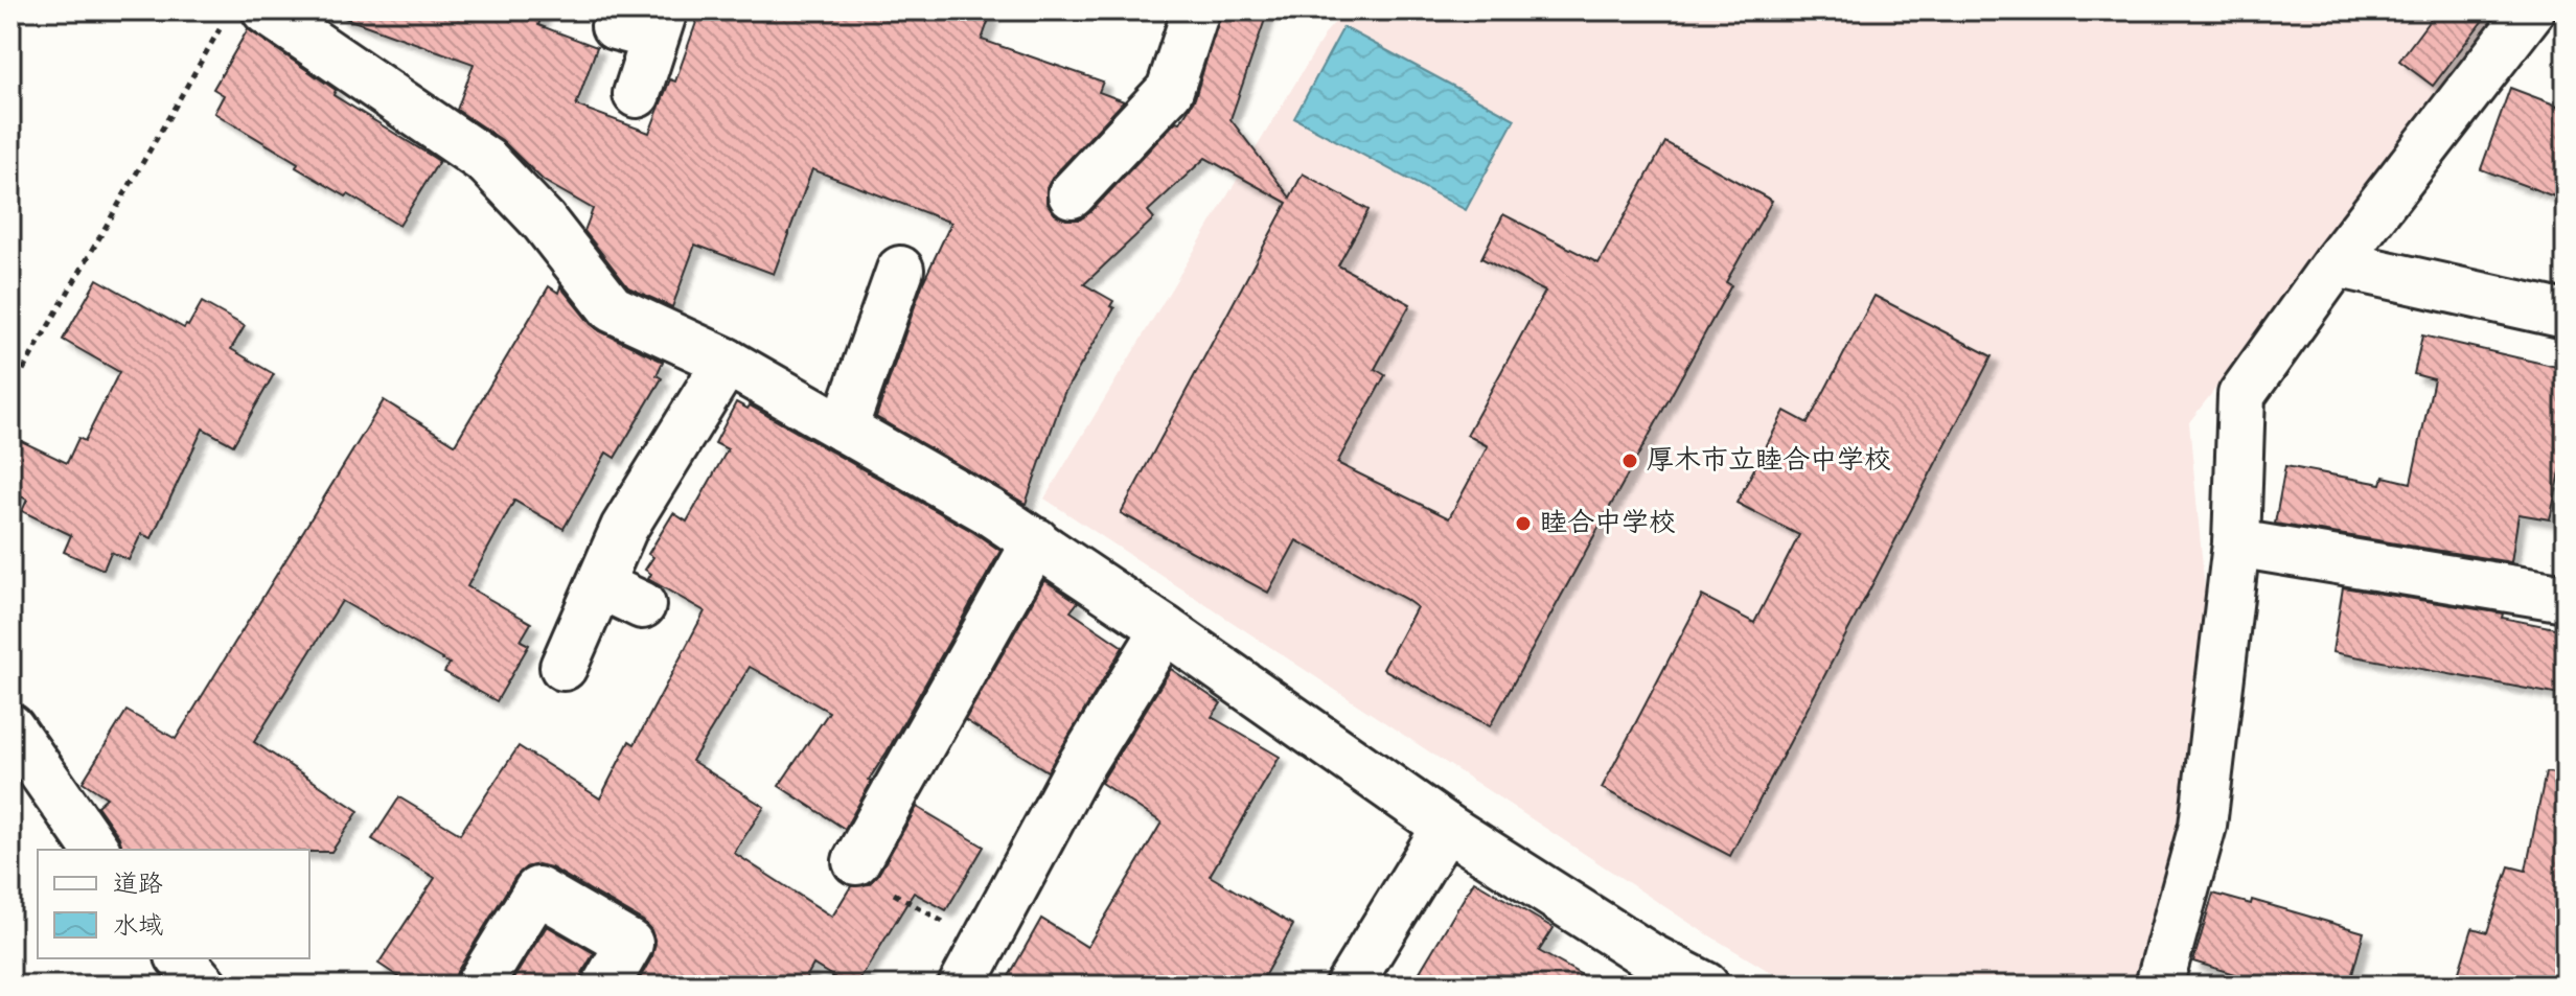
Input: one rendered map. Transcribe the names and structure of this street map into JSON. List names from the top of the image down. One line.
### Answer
{"places":["厚木市立睦合中学校","睦合中学校"],"legend":["道路","水域"]}
